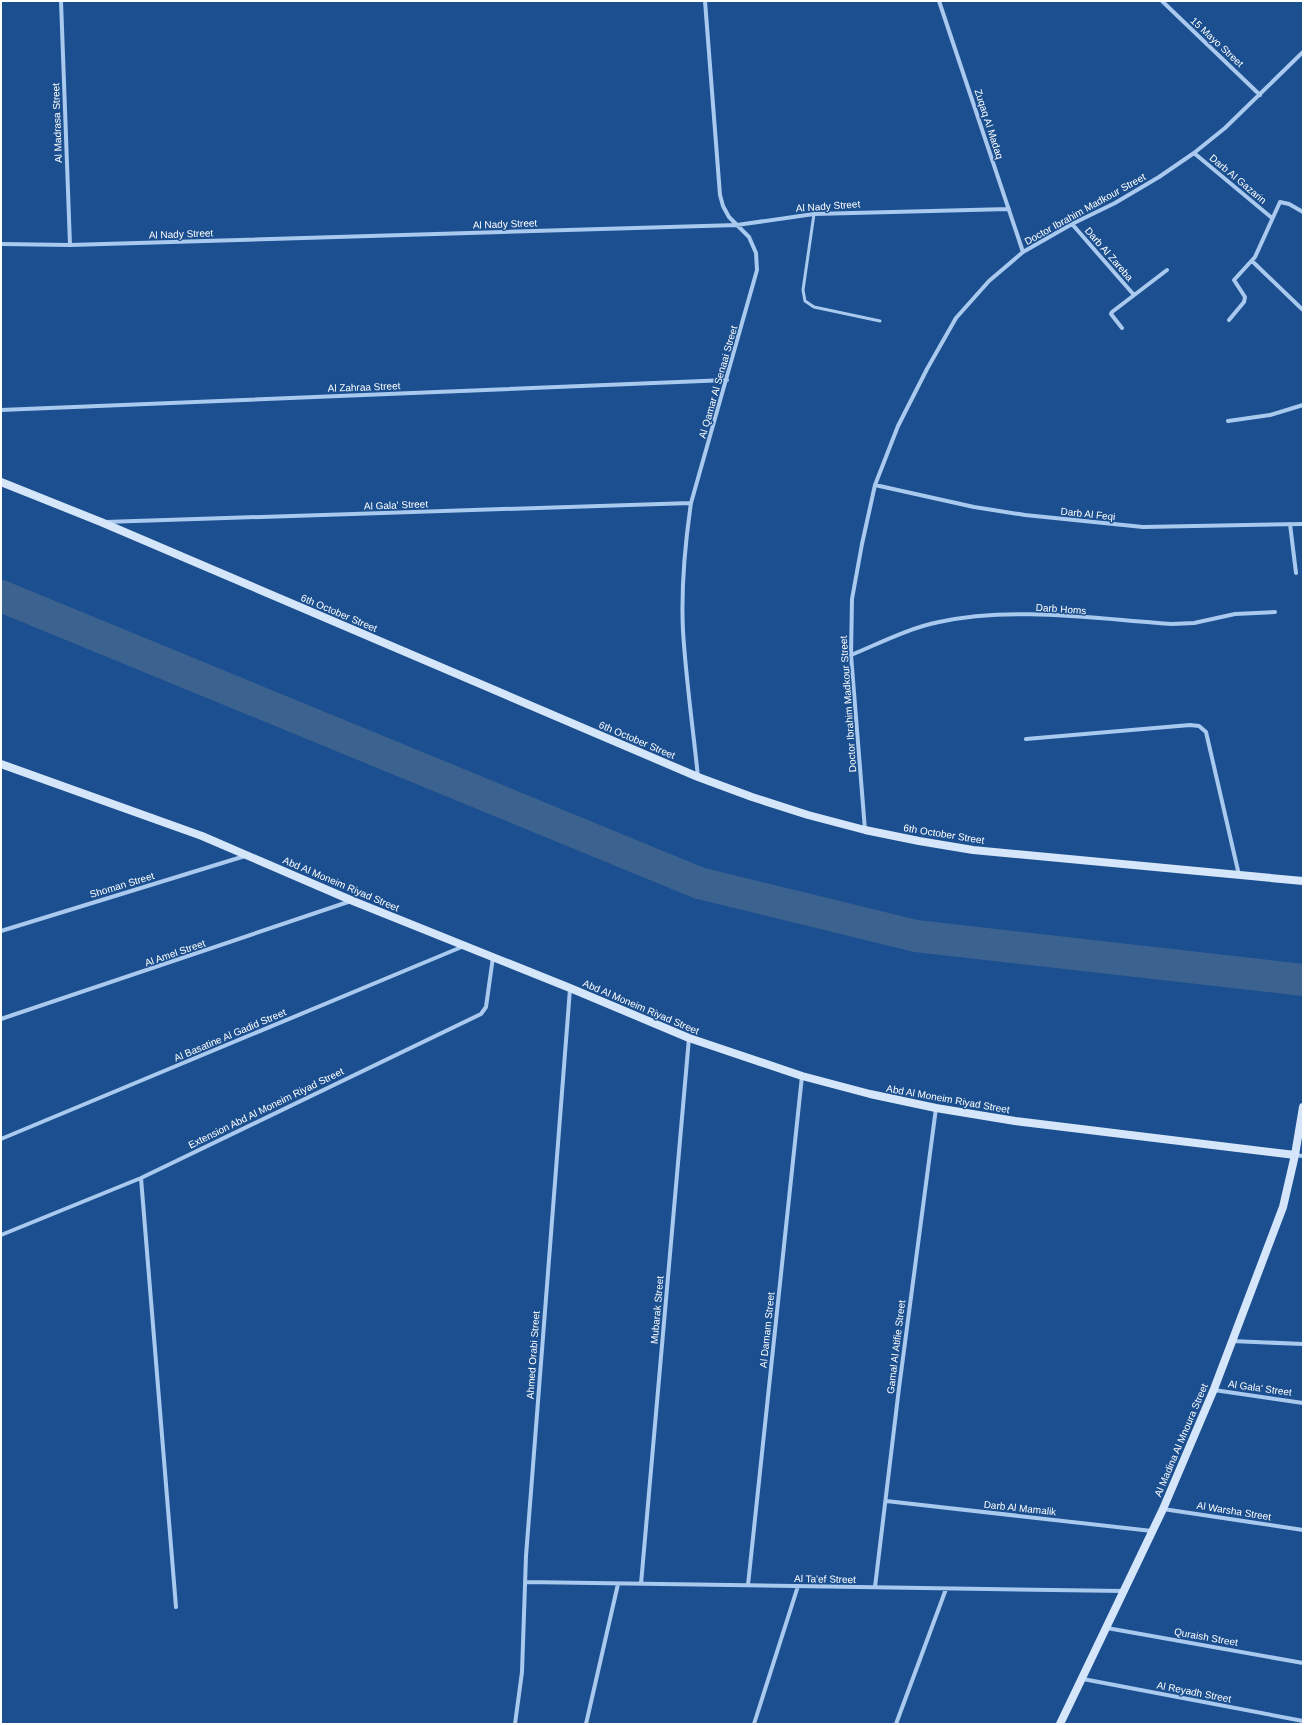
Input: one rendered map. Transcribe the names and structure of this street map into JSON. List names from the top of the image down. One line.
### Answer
{"streets":{"street":["15 Mayo Street","Al Madrasa Street","Zuqaq Al Madaq","Darb Al Gazarin","Al Nady Street","Doctor Ibrahim Madkour Street","Darb Al Zareba","Al Qamar Al Senaai Street","Al Zahraa Street","Al Gala' Street","Darb Al Feqi","Darb Homs","6th October Street","Abd Al Moneim Riyad Street","Shoman Street","Al Amel Street","Al Basatine Al Gadid Street","Extension Abd Al Moneim Riyad Street","Mubarak Street","Al Damam Street","Gamal Al Atifie Street","Ahmed Orabi Street","Al Madina Al Mnoura Street","Darb Al Mamalik","Al Warsha Street","Al Ta'ef Street","Quraish Street","Al Reyadh Street"]},"crossings":[["15 Mayo Street","Doctor Ibrahim Madkour Street"],["Al Madrasa Street","Al Nady Street"],["Zuqaq Al Madaq","Al Nady Street"],["Zuqaq Al Madaq","Doctor Ibrahim Madkour Street"],["Darb Al Gazarin","Doctor Ibrahim Madkour Street"],["Al Nady Street","Al Qamar Al Senaai Street"],["Doctor Ibrahim Madkour Street","Darb Al Zareba"],["Doctor Ibrahim Madkour Street","Darb Al Feqi"],["Doctor Ibrahim Madkour Street","Darb Homs"],["Doctor Ibrahim Madkour Street","6th October Street"],["Al Qamar Al Senaai Street","Al Zahraa Street"],["Al Qamar Al Senaai Street","Al Gala' Street"],["Al Qamar Al Senaai Street","6th October Street"],["Al Gala' Street","6th October Street"],["Al Gala' Street","Al Madina Al Mnoura Street"],["Abd Al Moneim Riyad Street","Shoman Street"],["Abd Al Moneim Riyad Street","Al Amel Street"],["Abd Al Moneim Riyad Street","Al Basatine Al Gadid Street"],["Abd Al Moneim Riyad Street","Extension Abd Al Moneim Riyad Street"],["Abd Al Moneim Riyad Street","Mubarak Street"],["Abd Al Moneim Riyad Street","Al Damam Street"],["Abd Al Moneim Riyad Street","Gamal Al Atifie Street"],["Abd Al Moneim Riyad Street","Ahmed Orabi Street"],["Abd Al Moneim Riyad Street","Al Madina Al Mnoura Street"],["Mubarak Street","Al Ta'ef Street"],["Al Damam Street","Al Ta'ef Street"],["Gamal Al Atifie Street","Darb Al Mamalik"],["Gamal Al Atifie Street","Al Ta'ef Street"],["Ahmed Orabi Street","Al Ta'ef Street"],["Al Madina Al Mnoura Street","Darb Al Mamalik"],["Al Madina Al Mnoura Street","Al Warsha Street"],["Al Madina Al Mnoura Street","Al Ta'ef Street"],["Al Madina Al Mnoura Street","Quraish Street"],["Al Madina Al Mnoura Street","Al Reyadh Street"]]}
